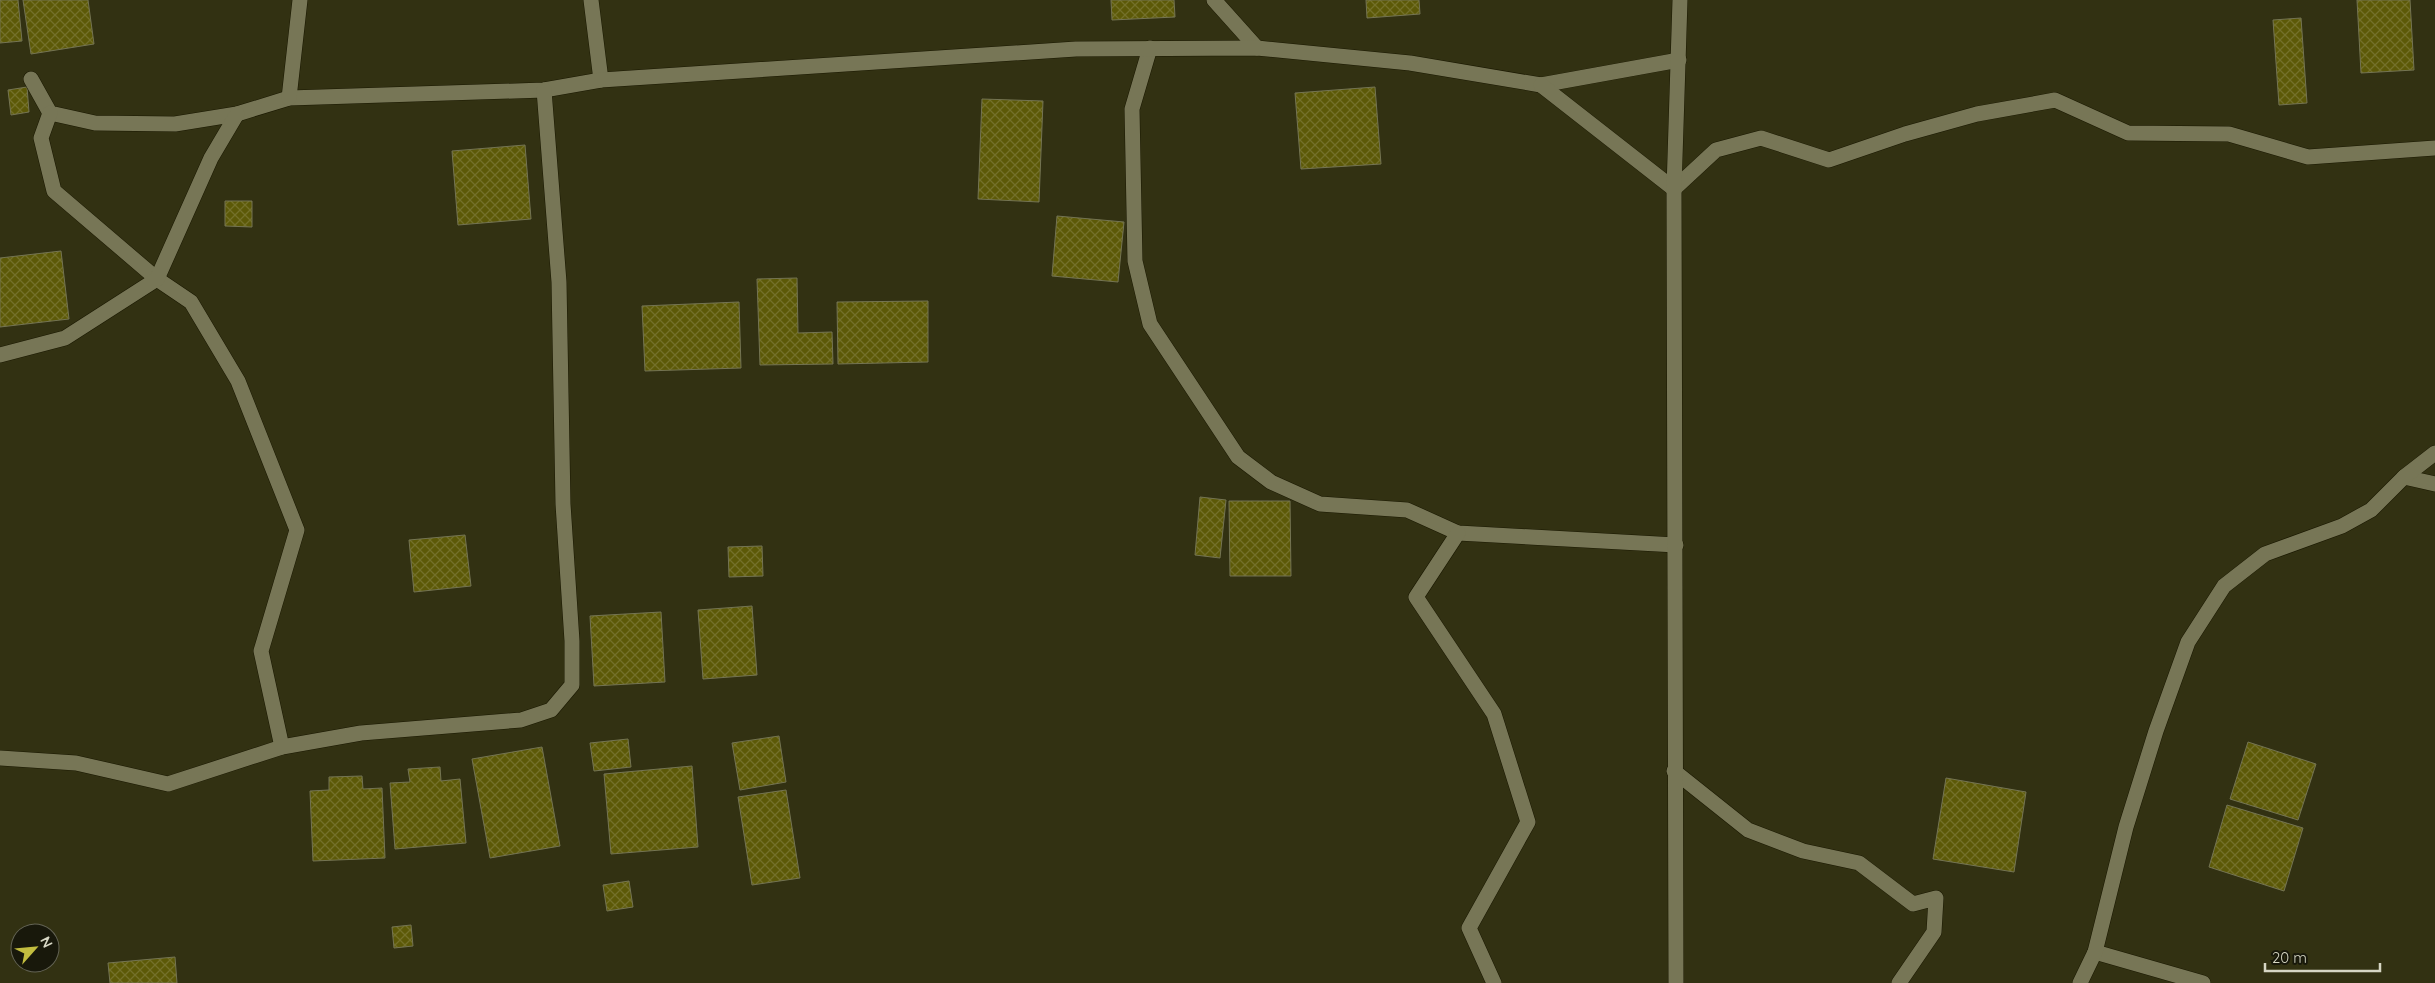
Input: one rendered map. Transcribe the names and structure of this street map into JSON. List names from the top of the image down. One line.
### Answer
{"scale_bar":"20 m","north":"top right"}
